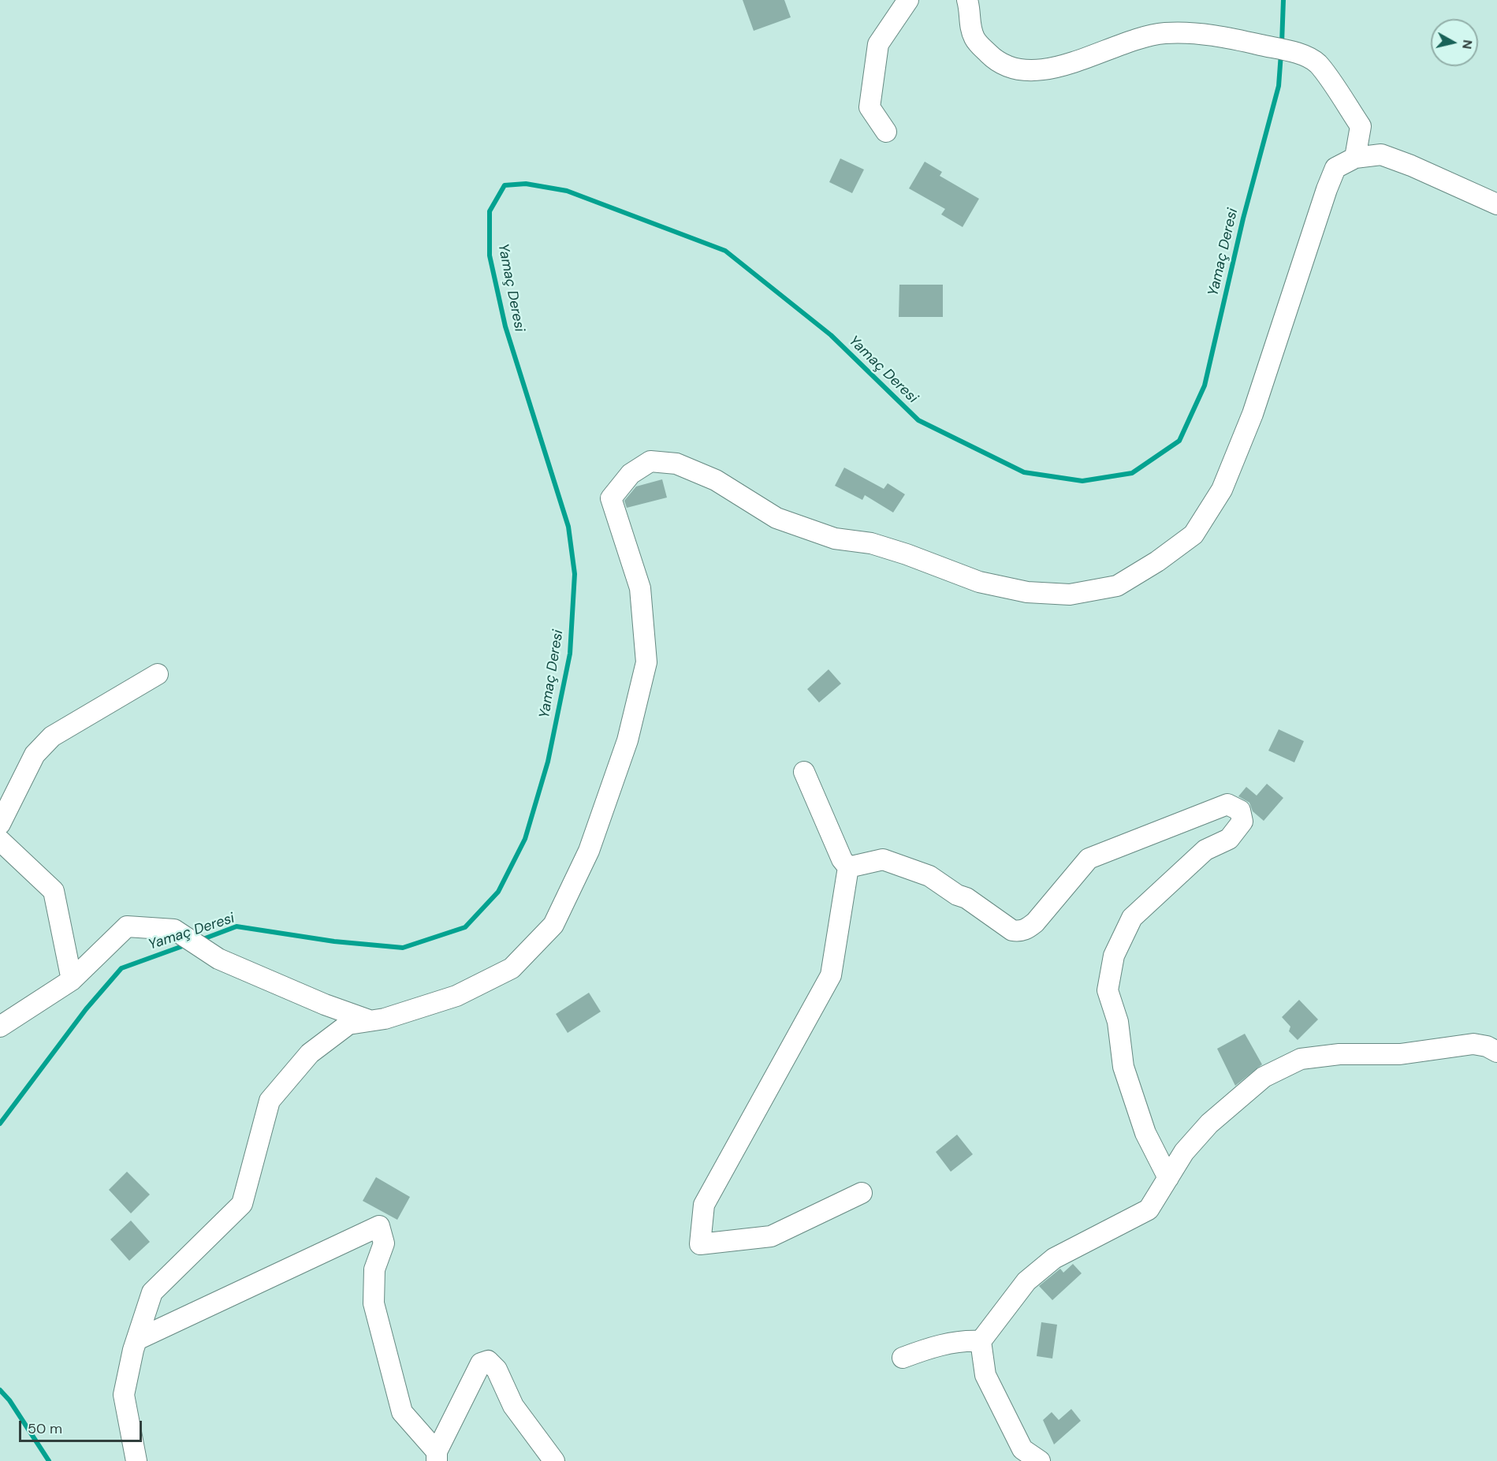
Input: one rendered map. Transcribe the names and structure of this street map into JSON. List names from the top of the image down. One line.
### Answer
{"water":["Yamaç Deresi"],"scale_bar":"50 m","north":"right"}
